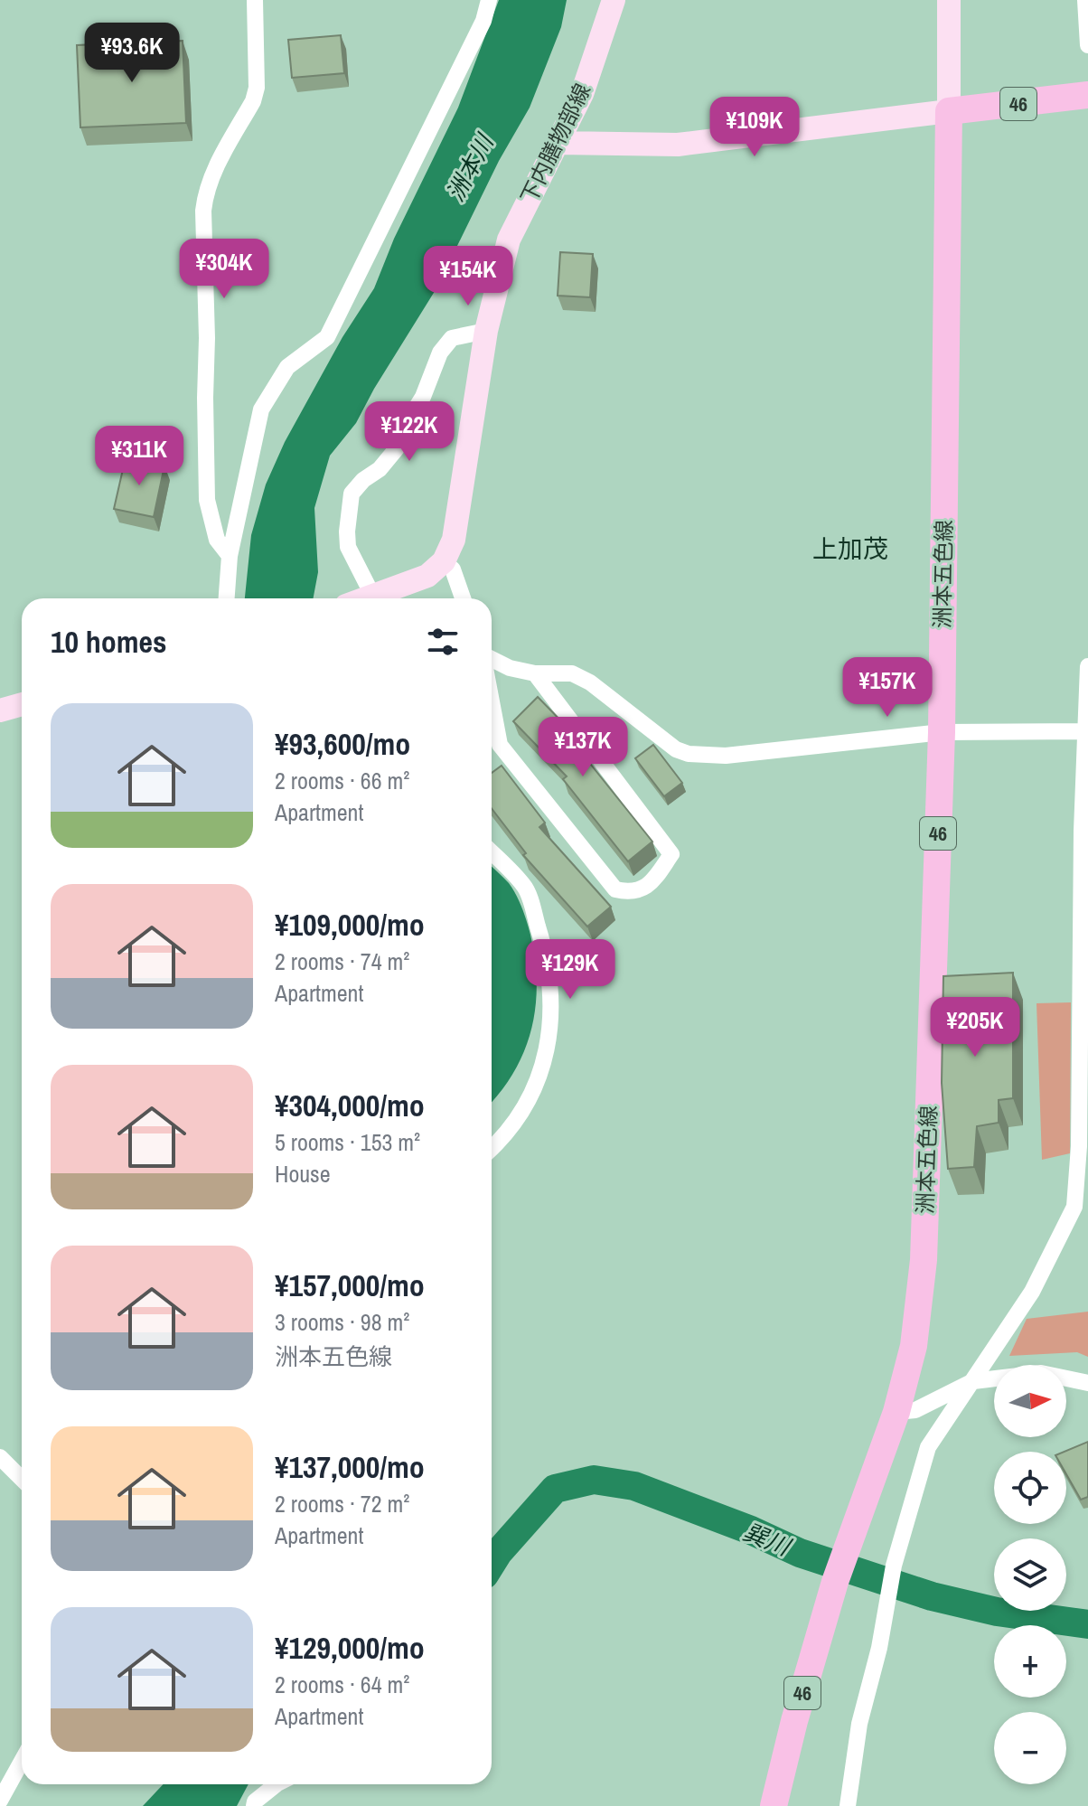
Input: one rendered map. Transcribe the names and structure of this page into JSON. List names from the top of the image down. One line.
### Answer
{"streets":{"main road":["46","下内膳物部線","洲本五色線"]},"crossings":[["46","洲本五色線"]],"districts":["上加茂"],"water":["洲本川","巽川"],"north":"right","page":{"price":["¥93.6K","¥109K","¥304K","¥154K","¥122K","¥311K","¥157K","¥137K","¥129K","¥205K"],"heading":"10 homes","list":[{"name":"¥93,600/mo","note":"2 rooms · 66 m² · Apartment"},{"name":"¥109,000/mo","note":"2 rooms · 74 m² · Apartment"},{"name":"¥304,000/mo","note":"5 rooms · 153 m² · House"},{"name":"¥157,000/mo","note":"3 rooms · 98 m² · 洲本五色線"},{"name":"¥137,000/mo","note":"2 rooms · 72 m² · Apartment"},{"name":"¥129,000/mo","note":"2 rooms · 64 m² · Apartment"}],"map_buttons":["+","−"]}}
